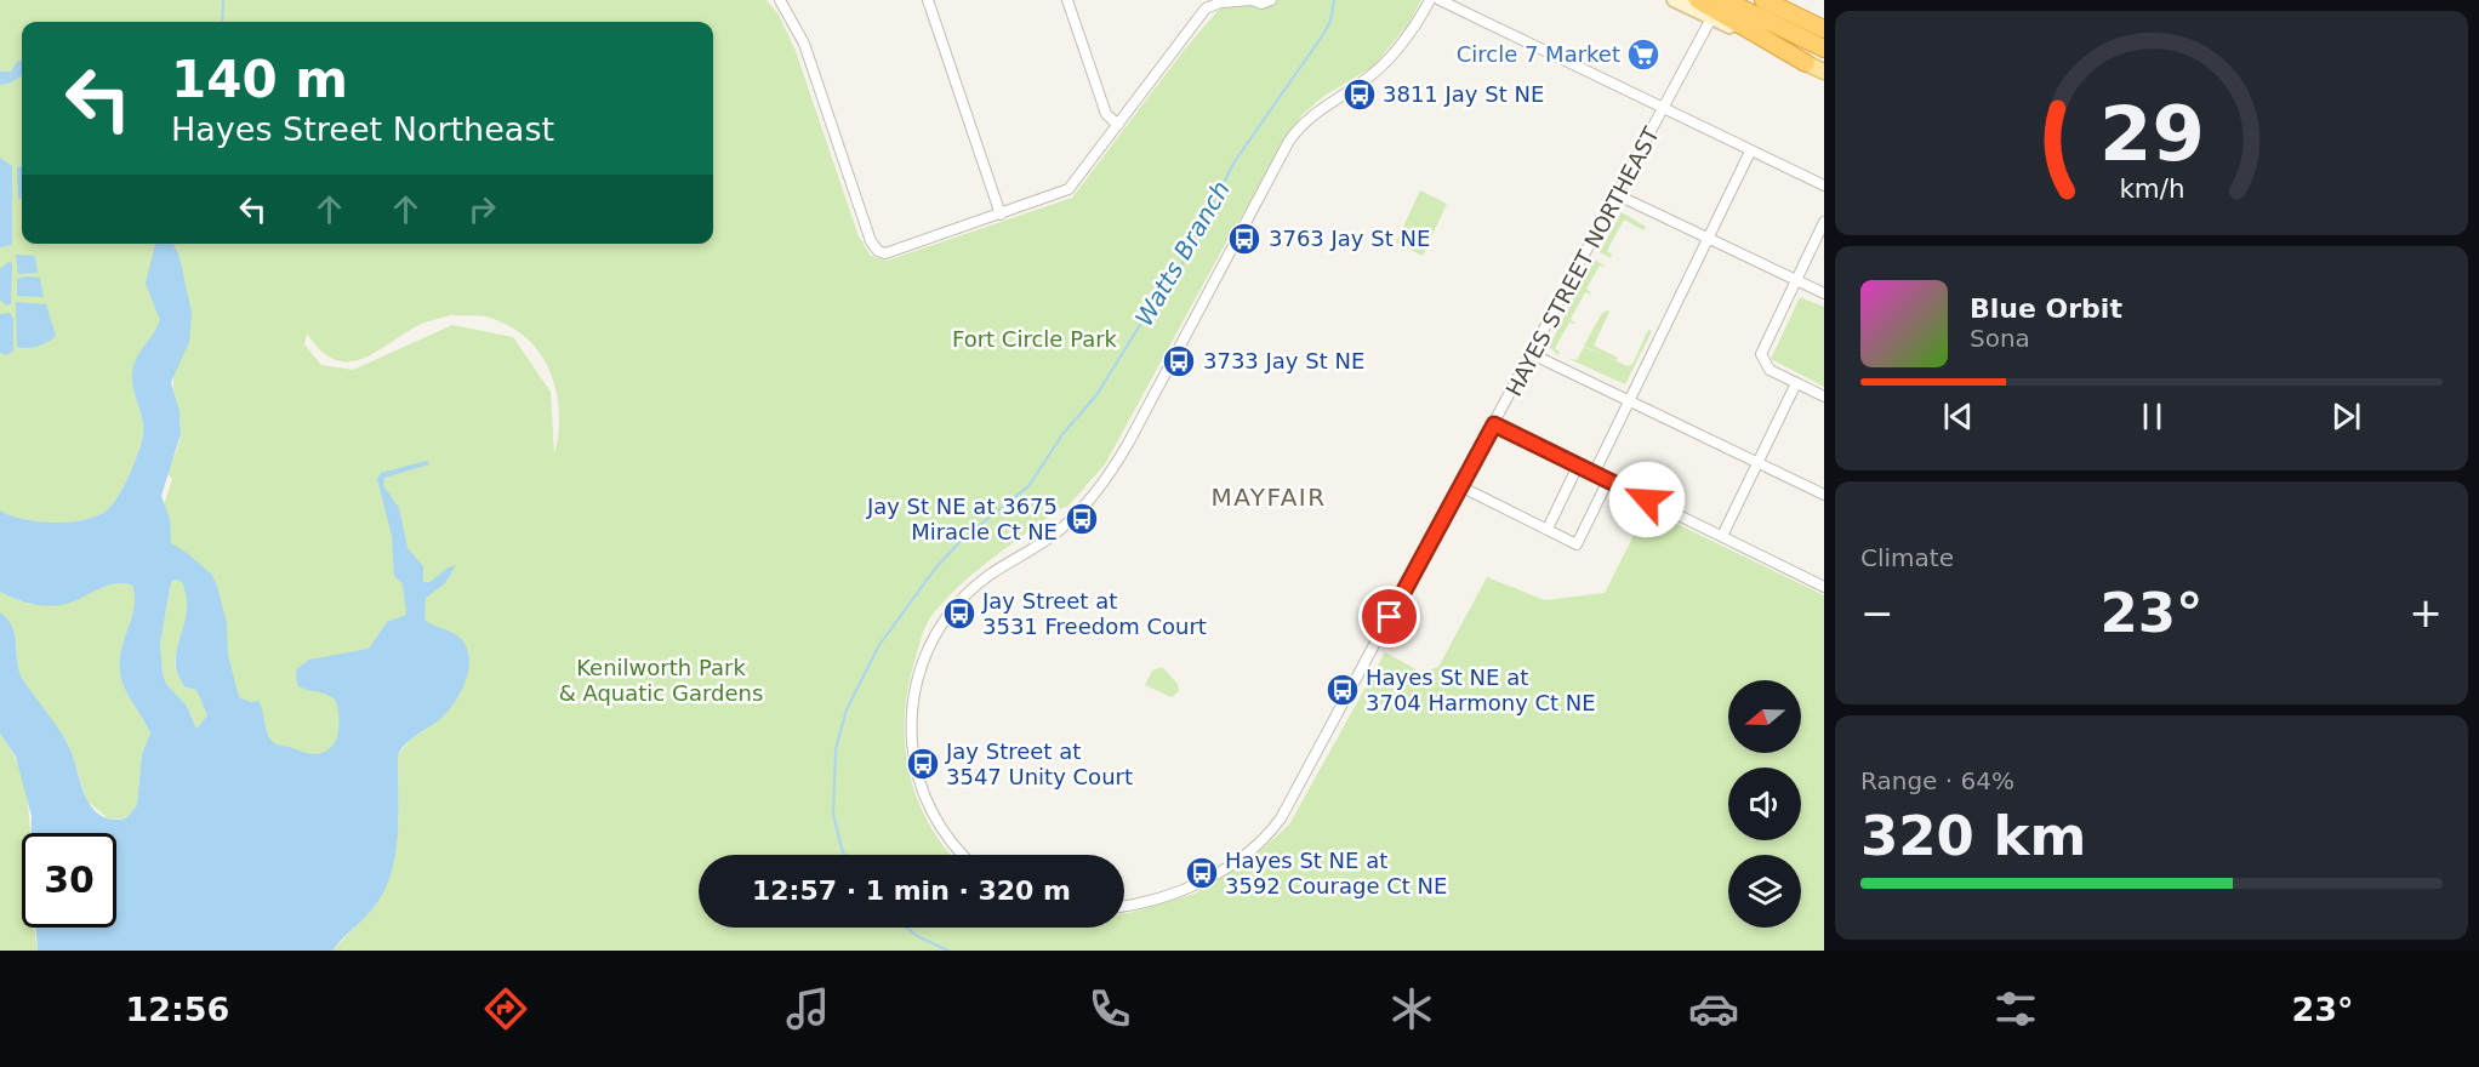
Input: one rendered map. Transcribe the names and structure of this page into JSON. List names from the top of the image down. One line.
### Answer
{"streets":{"street":["HAYES STREET NORTHEAST"]},"districts":["MAYFAIR"],"water":["Watts Branch"],"parks":["Fort Circle Park","Kenilworth Park & Aquatic Gardens"],"places":{"supermarket":["Circle 7 Market"],"bus stop":["3811 Jay St NE","3763 Jay St NE","3733 Jay St NE","Jay St NE at 3675 Miracle Ct NE","Jay Street at 3531 Freedom Court","Hayes St NE at 3704 Harmony Ct NE","Jay Street at 3547 Unity Court","Hayes St NE at 3592 Courage Ct NE"]},"north":"left","page":{"turn":["140 m","Hayes Street Northeast"],"song":["Blue Orbit","Sona"],"tile":["Climate",["Range · 64%","320 km"]],"heat":["−","23°","+"],"limit":"30","trip":"12:57 · 1 min · 320 m","tabs":["12:56","23°"],"gauge":["29","km/h"]}}
